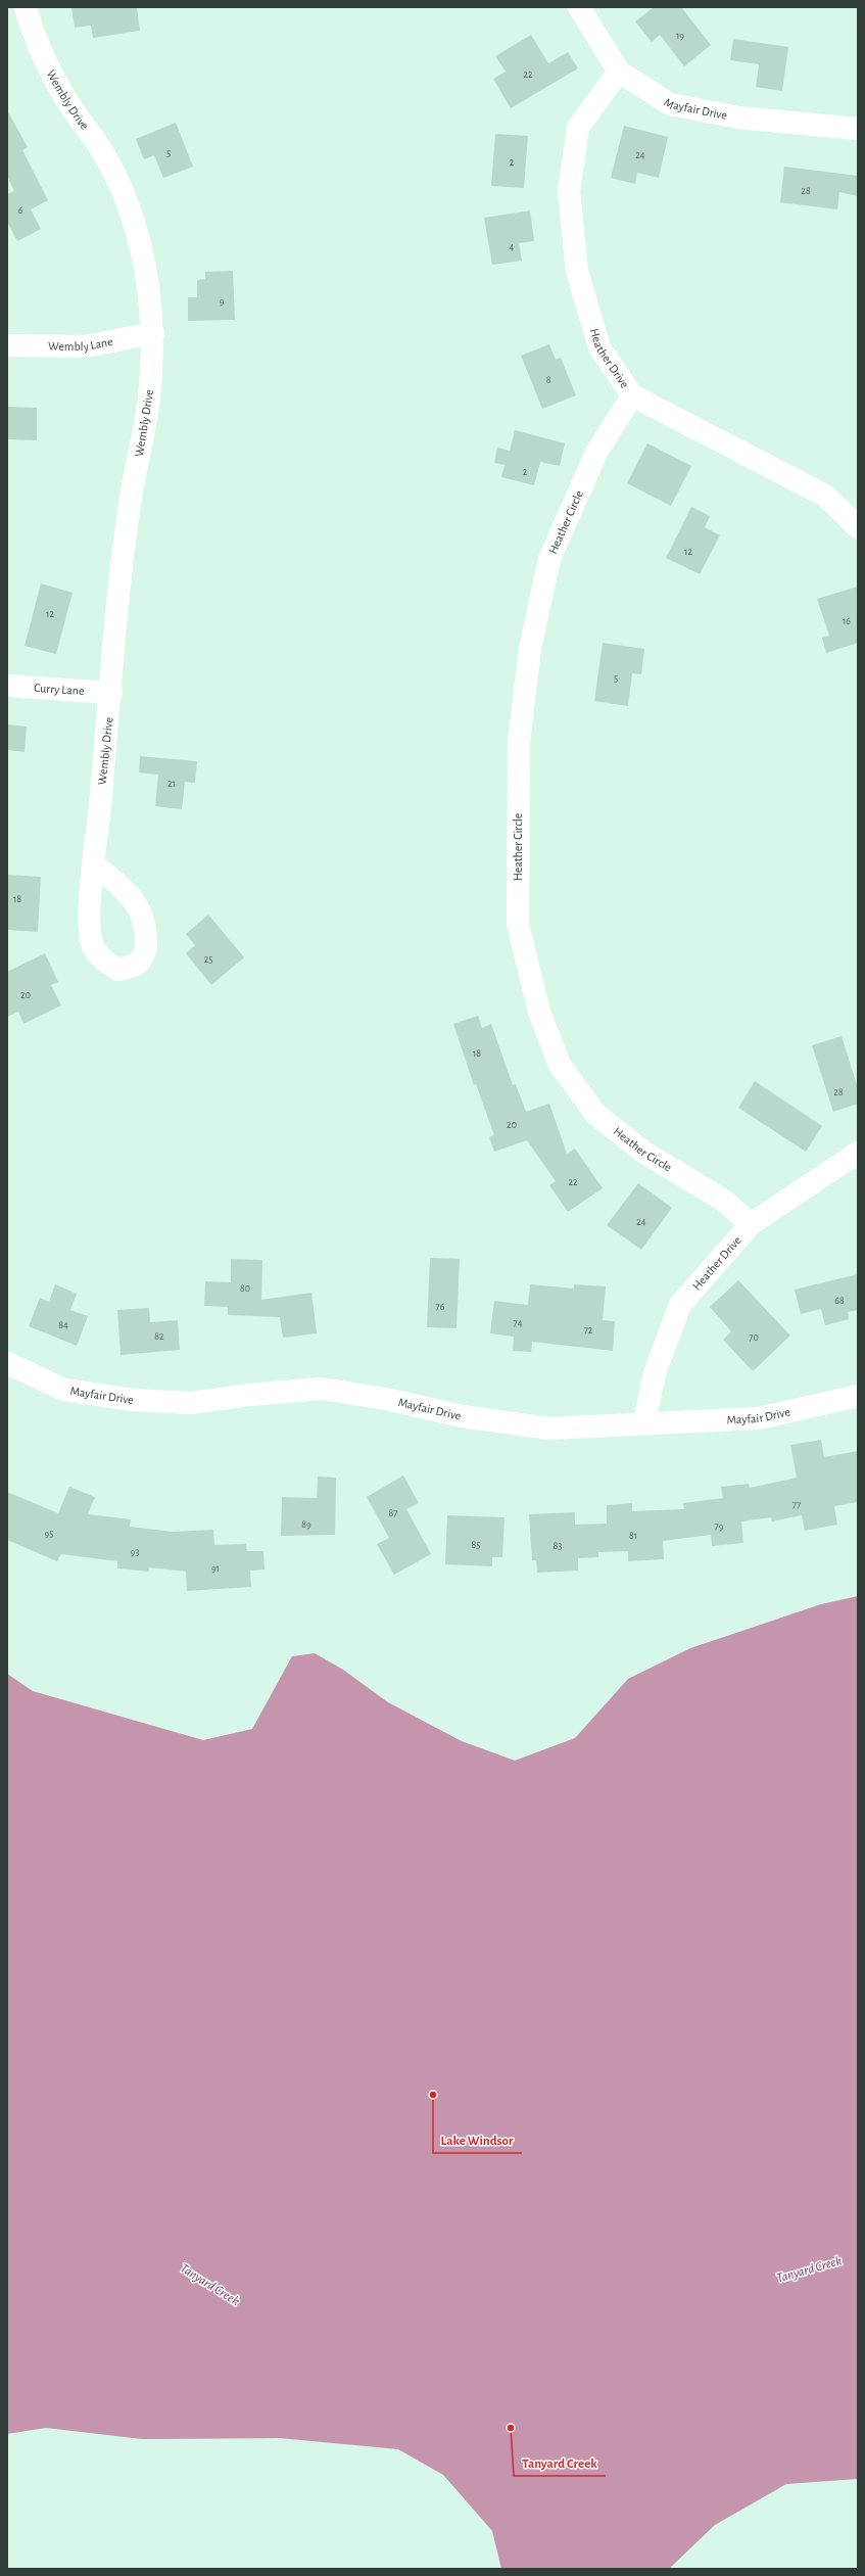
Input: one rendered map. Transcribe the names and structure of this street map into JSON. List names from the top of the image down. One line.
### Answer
{"streets":{"street":["Wembly Drive","Mayfair Drive","Wembly Lane","Heather Drive","Heather Circle","Curry Lane"]},"crossings":[["Wembly Drive","Wembly Lane"],["Wembly Drive","Curry Lane"],["Mayfair Drive","Heather Drive"],["Heather Drive","Heather Circle"]],"water":["Tanyard Creek"],"places":["Lake Windsor","Tanyard Creek"],"house_numbers":["19","22","5","24","2","28","6","4","9","8","2","12","12","16","5","21","18","25","20","18","28","20","22","24","80","68","76","74","84","72","82","70","77","87","89","79","95","81","85","83","93","91"]}
